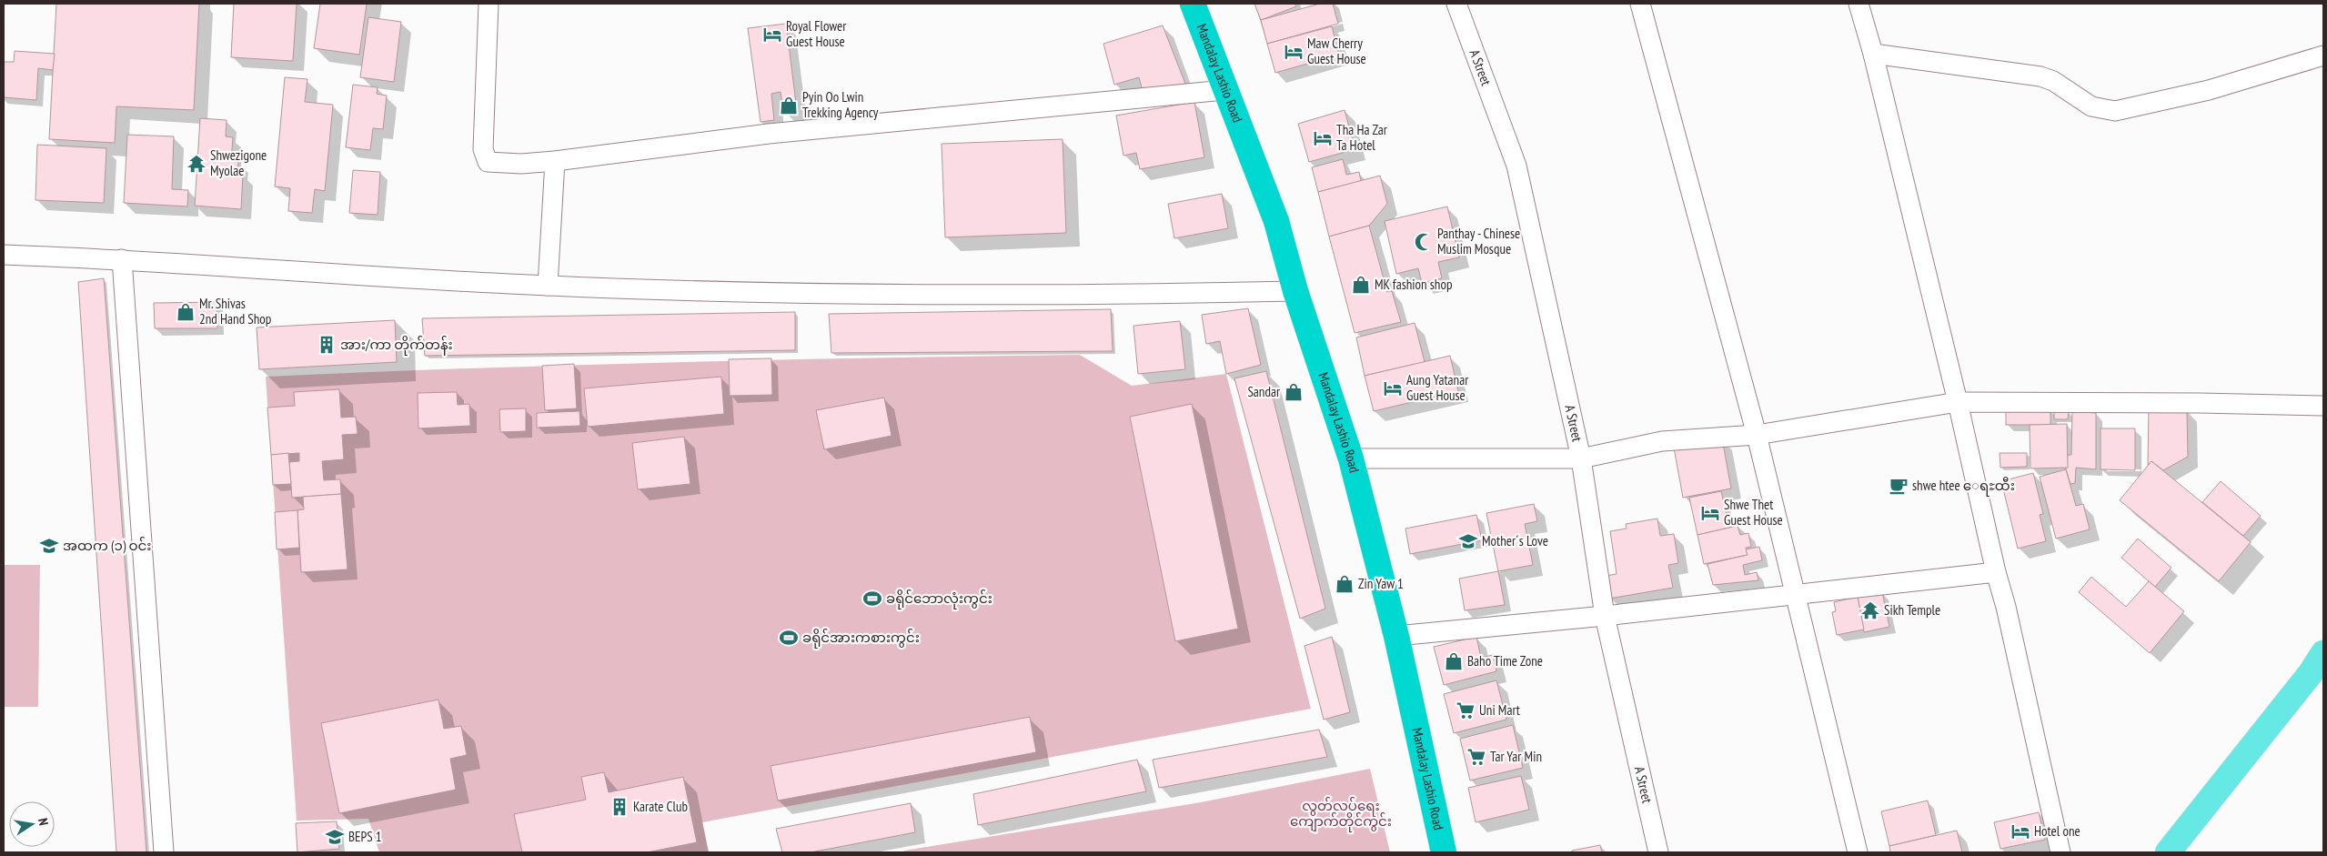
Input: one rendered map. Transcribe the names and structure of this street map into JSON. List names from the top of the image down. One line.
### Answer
{"streets":{"highway":["Mandalay Lashio Road"],"street":["A Street"]},"parks":["လွတ်လပ်ရေး ကျောက်တိုင်ကွင်း"],"places":{"hotel":["Royal Flower Guest House","Maw Cherry Guest House","Tha Ha Zar Ta Hotel","Aung Yatanar Guest House","Shwe Thet Guest House","Hotel one"],"shop":["Pyin Oo Lwin Trekking Agency","MK fashion shop","Mr. Shivas 2nd Hand Shop","Sandar","Zin Yaw 1","Baho Time Zone"],"temple":["Shwezigone Myolae","Sikh Temple"],"mosque":["Panthay - Chinese Muslim Mosque"],"building":["အား/ကာ တိုက်တန်း","Karate Club"],"cafe":["shwe htee ေရႊထီး"],"school or university":["Mother´s Love","အထက (၁) ဝင်း","BEPS 1"],"sports":["ခရိုင်ဘောလုံးကွင်း","ခရိုင်အားကစားကွင်း"],"supermarket":["Uni Mart","Tar Yar Min"]},"north":"right"}
